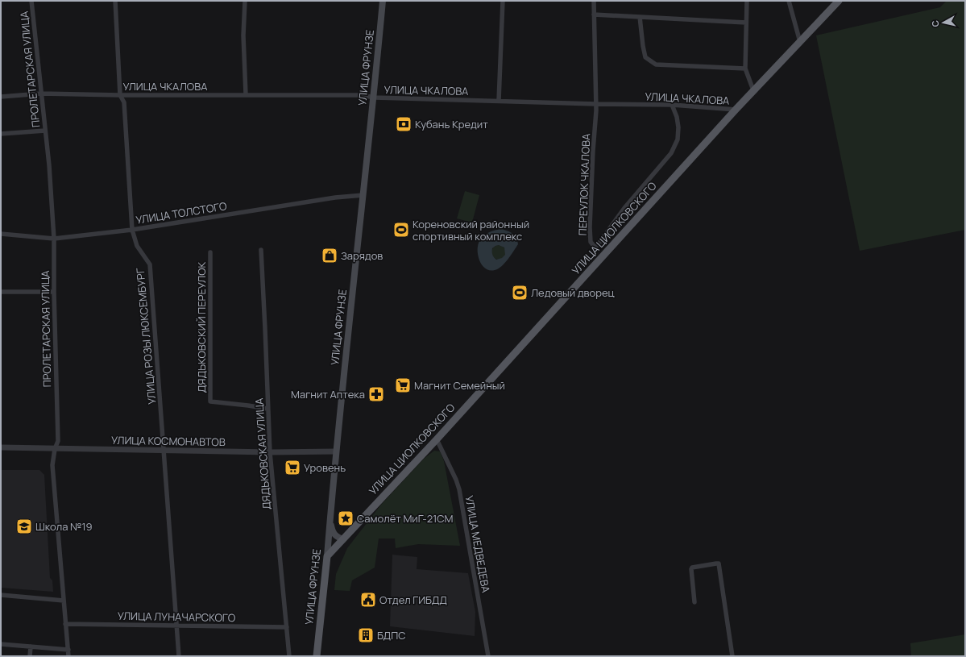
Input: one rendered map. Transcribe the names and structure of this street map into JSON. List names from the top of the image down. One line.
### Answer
{"streets":{"main road":["УЛИЦА ФРУНЗЕ","УЛИЦА ЦИОЛКОВСКОГО"],"street":["ПРОЛЕТАРСКАЯ УЛИЦА","УЛИЦА ЧКАЛОВА","ПЕРЕУЛОК ЧКАЛОВА","УЛИЦА ТОЛСТОГО","ДЯДЬКОВСКИЙ ПЕРЕУЛОК","УЛИЦА РОЗЫ ЛЮКСЕМБУРГ","УЛИЦА КОСМОНАВТОВ","ДЯДЬКОВСКАЯ УЛИЦА","УЛИЦА МЕДВЕДЕВА","УЛИЦА ЛУНАЧАРСКОГО"]},"crossings":[["УЛИЦА ФРУНЗЕ","УЛИЦА ЧКАЛОВА"],["УЛИЦА ФРУНЗЕ","УЛИЦА ТОЛСТОГО"],["УЛИЦА ФРУНЗЕ","УЛИЦА ЦИОЛКОВСКОГО"],["УЛИЦА ФРУНЗЕ","УЛИЦА КОСМОНАВТОВ"],["ПРОЛЕТАРСКАЯ УЛИЦА","УЛИЦА ЧКАЛОВА"],["ПРОЛЕТАРСКАЯ УЛИЦА","УЛИЦА ТОЛСТОГО"],["ПРОЛЕТАРСКАЯ УЛИЦА","УЛИЦА КОСМОНАВТОВ"],["ПРОЛЕТАРСКАЯ УЛИЦА","УЛИЦА ЛУНАЧАРСКОГО"],["УЛИЦА ЧКАЛОВА","ПЕРЕУЛОК ЧКАЛОВА"],["УЛИЦА ЧКАЛОВА","УЛИЦА ЦИОЛКОВСКОГО"],["УЛИЦА ЧКАЛОВА","УЛИЦА РОЗЫ ЛЮКСЕМБУРГ"],["УЛИЦА ТОЛСТОГО","УЛИЦА РОЗЫ ЛЮКСЕМБУРГ"],["УЛИЦА ЦИОЛКОВСКОГО","УЛИЦА МЕДВЕДЕВА"],["ДЯДЬКОВСКИЙ ПЕРЕУЛОК","ДЯДЬКОВСКАЯ УЛИЦА"],["УЛИЦА РОЗЫ ЛЮКСЕМБУРГ","УЛИЦА КОСМОНАВТОВ"],["УЛИЦА РОЗЫ ЛЮКСЕМБУРГ","УЛИЦА ЛУНАЧАРСКОГО"],["УЛИЦА КОСМОНАВТОВ","ДЯДЬКОВСКАЯ УЛИЦА"],["ДЯДЬКОВСКАЯ УЛИЦА","УЛИЦА ЛУНАЧАРСКОГО"]],"places":{"bank":["Кубань Кредит"],"sports":["Кореновский районный спортивный комплекс","Ледовый дворец"],"shop":["Зарядов"],"supermarket":["Магнит Семейный","Уровень"],"pharmacy":["Магнит Аптека"],"place":["Самолёт МиГ-21СМ"],"school or university":["Школа №19"],"public building":["Отдел ГИБДД"],"building":["БДПС"]},"north":"left"}
